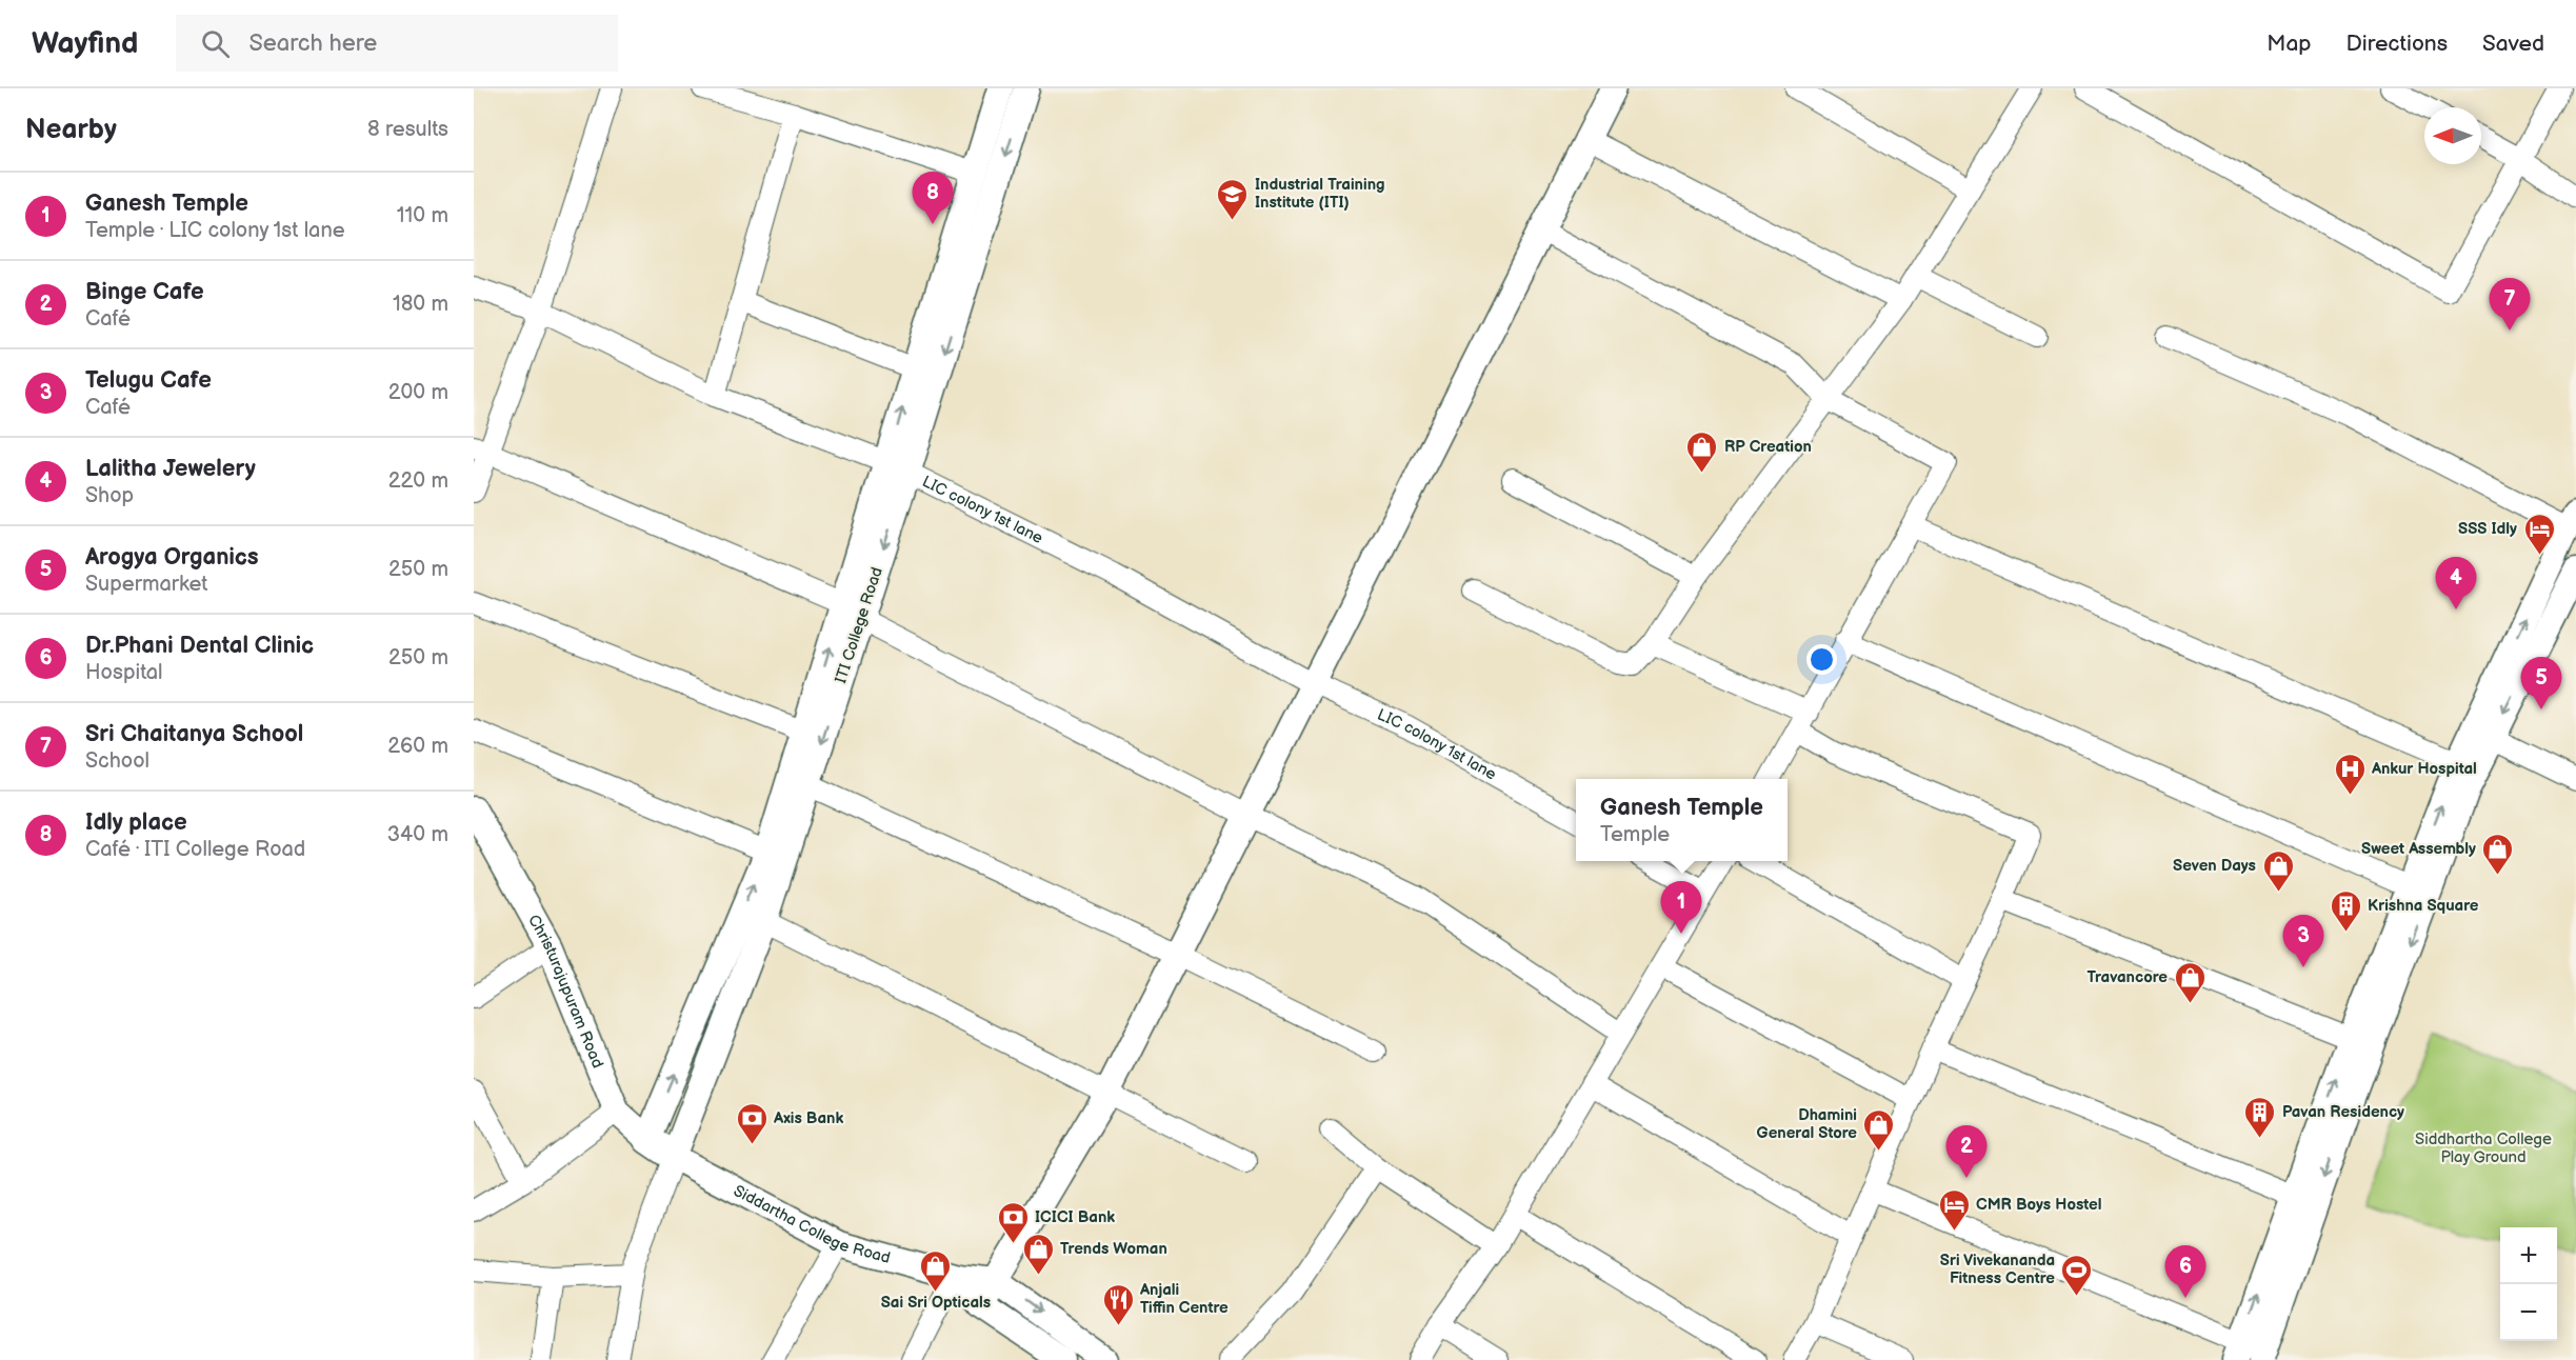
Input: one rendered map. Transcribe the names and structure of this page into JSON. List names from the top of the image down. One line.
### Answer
{"streets":{"main road":["Christurajupuram Road"],"street":["LIC colony 1st lane","ITI College Road","Siddartha College Road"]},"crossings":[["LIC colony 1st lane","ITI College Road"],["ITI College Road","Christurajupuram Road"],["ITI College Road","Siddartha College Road"],["Christurajupuram Road","Siddartha College Road"]],"parks":["Siddhartha College Play Ground"],"places":{"school or university":["Industrial Training Institute (ITI)"],"shop":["RP Creation","Sweet Assembly","Seven Days","Travancore","Dhamini General Store","Trends Woman","Sai Sri Opticals"],"hotel":["SSS Idly","CMR Boys Hostel"],"hospital":["Ankur Hospital"],"building":["Krishna Square","Pavan Residency"],"bank":["Axis Bank","ICICI Bank"],"sports":["Sri Vivekananda Fitness Centre"],"restaurant":["Anjali Tiffin Centre"]},"north":"left","page":{"header":"Wayfind","search":"Search here","nav":["Map","Directions","Saved"],"heading":["Nearby","8 results"],"list":[{"mark":"1","name":"Ganesh Temple","note":"Temple · LIC colony 1st lane","value":"110 m"},{"mark":"2","name":"Binge Cafe","note":"Café","value":"180 m"},{"mark":"3","name":"Telugu Cafe","note":"Café","value":"200 m"},{"mark":"4","name":"Lalitha Jewelery","note":"Shop","value":"220 m"},{"mark":"5","name":"Arogya Organics","note":"Supermarket","value":"250 m"},{"mark":"6","name":"Dr.Phani Dental Clinic","note":"Hospital","value":"250 m"},{"mark":"7","name":"Sri Chaitanya School","note":"School","value":"260 m"},{"mark":"8","name":"Idly place","note":"Café · ITI College Road","value":"340 m"}],"pins":["8","7","4","5","1","3","2","6"],"popup":["Ganesh Temple","Temple"],"map_buttons":["+","−"]}}
